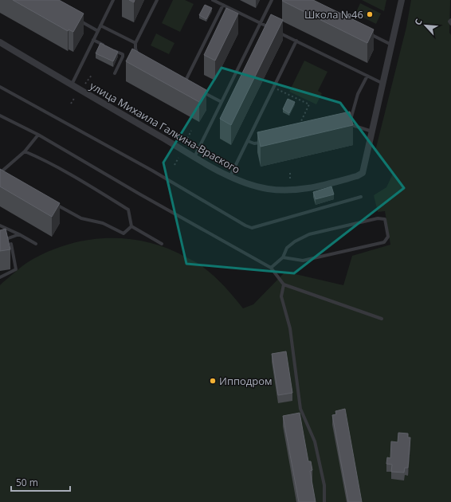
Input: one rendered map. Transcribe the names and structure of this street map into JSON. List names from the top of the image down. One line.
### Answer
{"streets":{"street":["улица Михаила Галкина-Враского"]},"places":["Школа №46","Ипподром"],"scale_bar":"50 m","north":"top left"}
